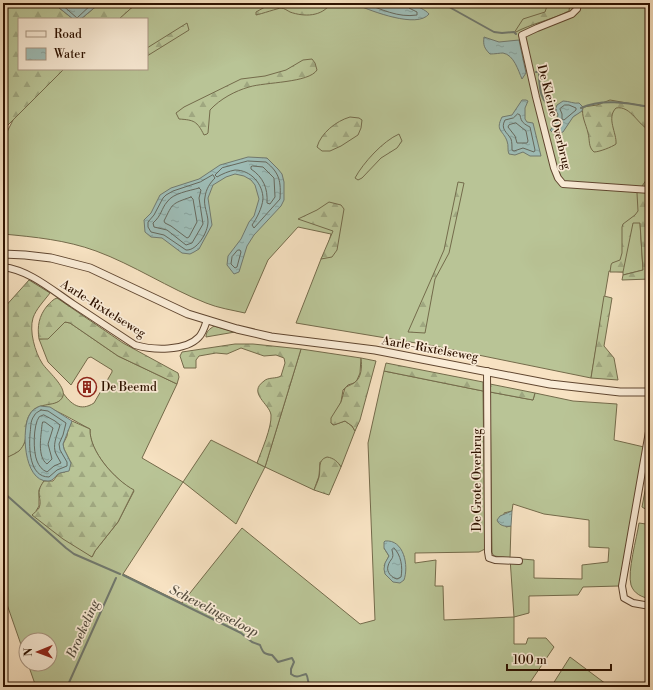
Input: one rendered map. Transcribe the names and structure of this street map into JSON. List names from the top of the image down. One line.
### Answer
{"streets":{"street":["De Kleine Overbrug","Aarle-Rixtelseweg","De Grote Overbrug"]},"crossings":[["Aarle-Rixtelseweg","De Grote Overbrug"]],"water":["Schevelingseloop","Broekeling"],"places":{"building":["De Beemd"]},"legend":["Road","Water"],"scale_bar":"100 m","north":"left"}
